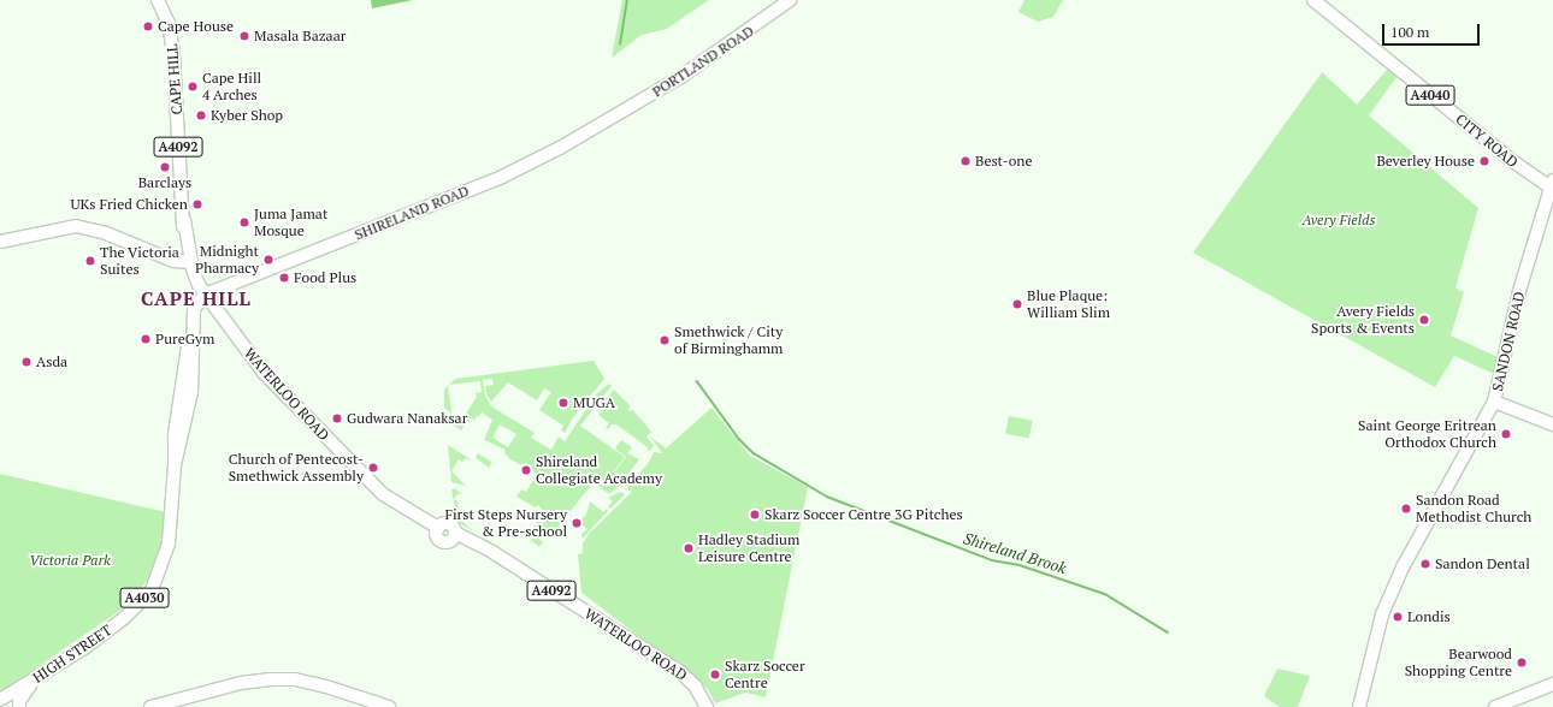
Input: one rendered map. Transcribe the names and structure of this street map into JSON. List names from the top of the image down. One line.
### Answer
{"streets":{"main road":["PORTLAND ROAD","CAPE HILL","A4040","CITY ROAD","A4092","SHIRELAND ROAD","SANDON ROAD","WATERLOO ROAD","A4030","HIGH STREET"]},"crossings":[["PORTLAND ROAD","SHIRELAND ROAD"],["CAPE HILL","SHIRELAND ROAD"],["CAPE HILL","WATERLOO ROAD"],["CAPE HILL","A4030"],["CITY ROAD","SANDON ROAD"],["SHIRELAND ROAD","WATERLOO ROAD"],["SHIRELAND ROAD","A4030"],["WATERLOO ROAD","A4030"],["A4030","HIGH STREET"]],"districts":["CAPE HILL"],"water":["Shireland Brook"],"parks":["Avery Fields","Victoria Park"],"places":["Cape House","Masala Bazaar","Cape Hill 4 Arches","Kyber Shop","Best-one","Beverley House","Barclays","UKs Fried Chicken","Juma Jamat Mosque","Midnight Pharmacy","The Victoria Suites","Food Plus","Blue Plaque: William Slim","Avery Fields Sports & Events","PureGym","Smethwick / City of Birminghamm","Asda","MUGA","Gudwara Nanaksar","Saint George Eritrean Orthodox Church","Church of Pentecost- Smethwick Assembly","Shireland Collegiate Academy","Sandon Road Methodist Church","Skarz Soccer Centre 3G Pitches","First Steps Nursery & Pre-school","Hadley Stadium Leisure Centre","Sandon Dental","Londis","Bearwood Shopping Centre","Skarz Soccer Centre"],"scale_bar":"100 m"}
